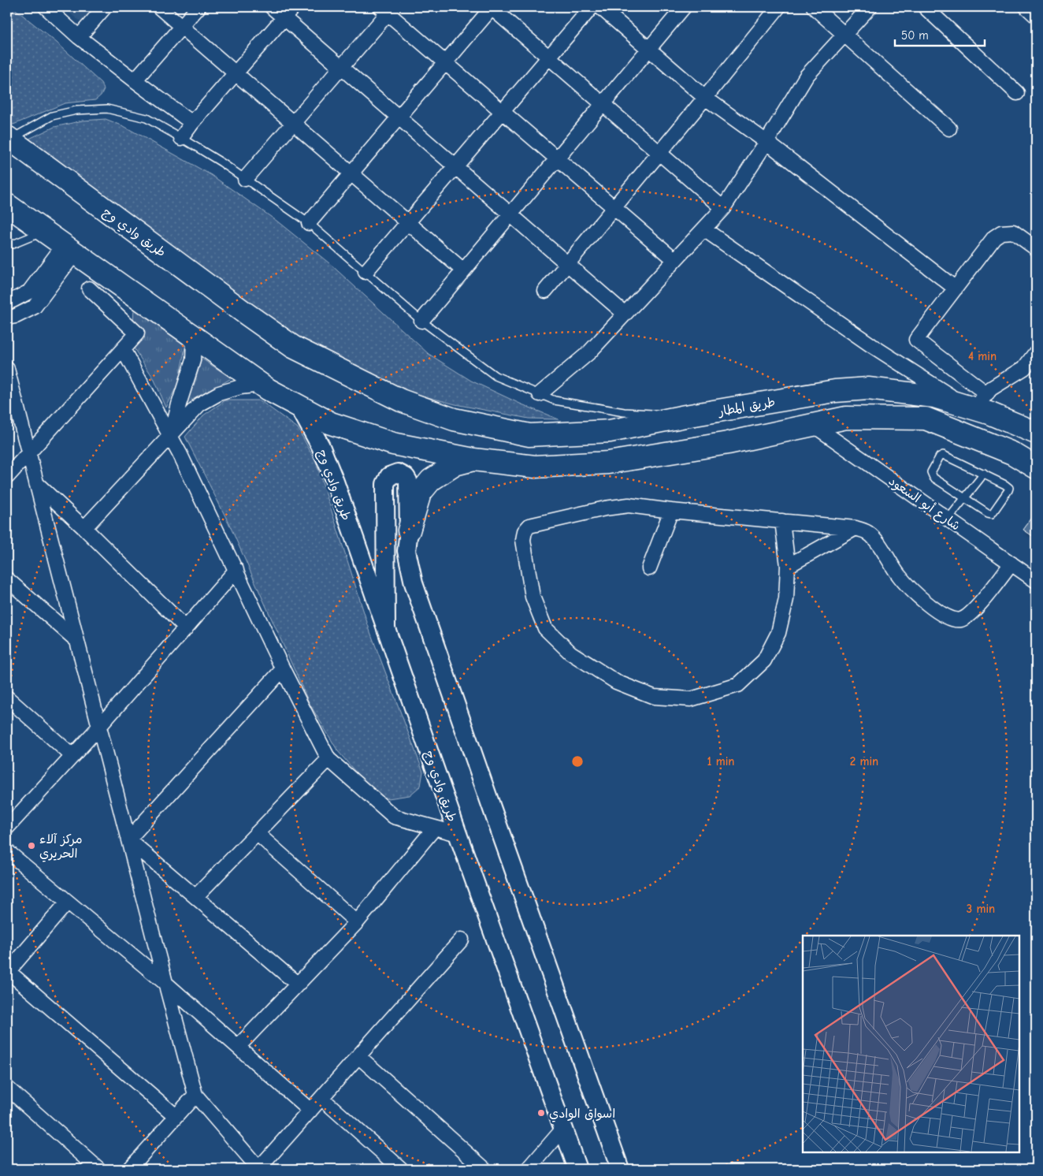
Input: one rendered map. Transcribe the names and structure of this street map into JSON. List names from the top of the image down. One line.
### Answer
{"streets":{"main road":["طريق وادي وج","طريق المطار"],"street":["شارع أبو السعود"]},"crossings":[["طريق وادي وج","طريق المطار"]],"places":["مركز آلاء الحريري","اسواق الوادي"],"scale_bar":"50 m","rings":["4 min","1 min","2 min","3 min"]}
